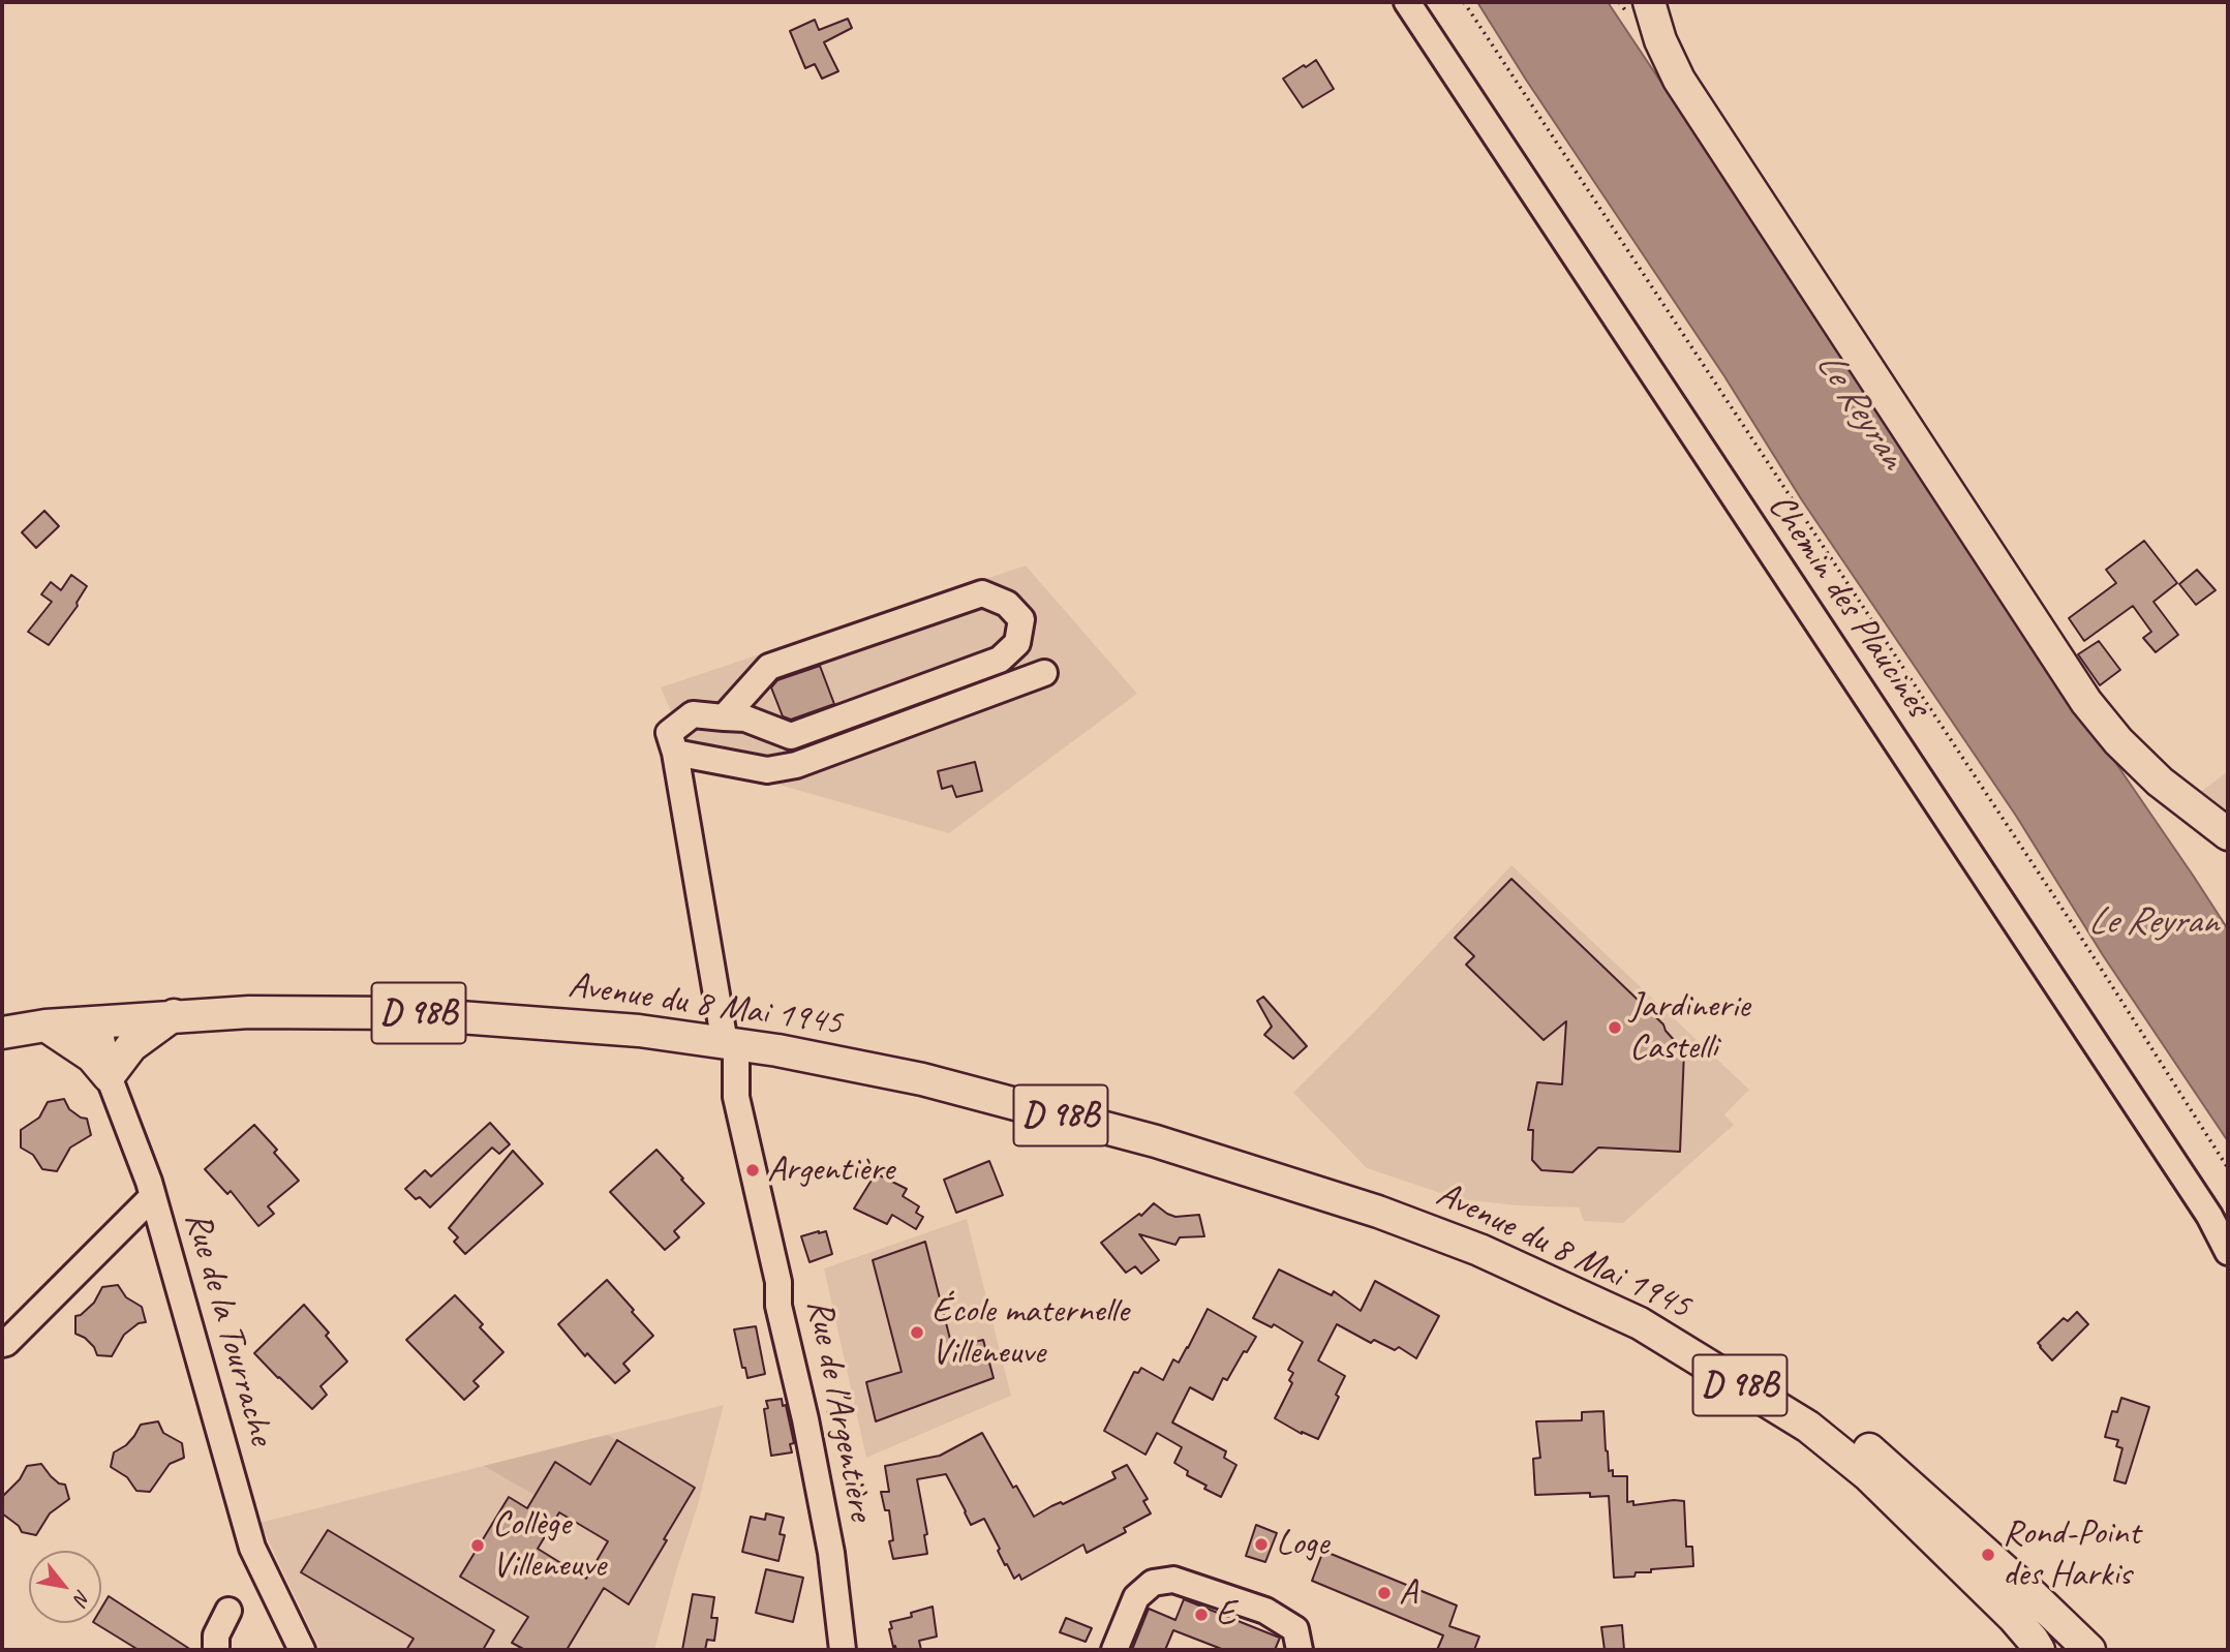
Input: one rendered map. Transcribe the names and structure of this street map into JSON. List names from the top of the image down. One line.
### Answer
{"streets":{"main road":["Avenue du 8 Mai 1945","D 98B"],"street":["Chemin des Plaucines","Rue de la Tourrache","Rue de l'Argentière"]},"crossings":[["Avenue du 8 Mai 1945","Rue de la Tourrache"],["Avenue du 8 Mai 1945","Rue de l'Argentière"]],"water":["Le Reyran"],"places":["Jardinerie Castelli","Argentière","École maternelle Villeneuve","Loge","Collège Villeneuve","Rond-Point des Harkis","A","E"],"north":"bottom right"}
